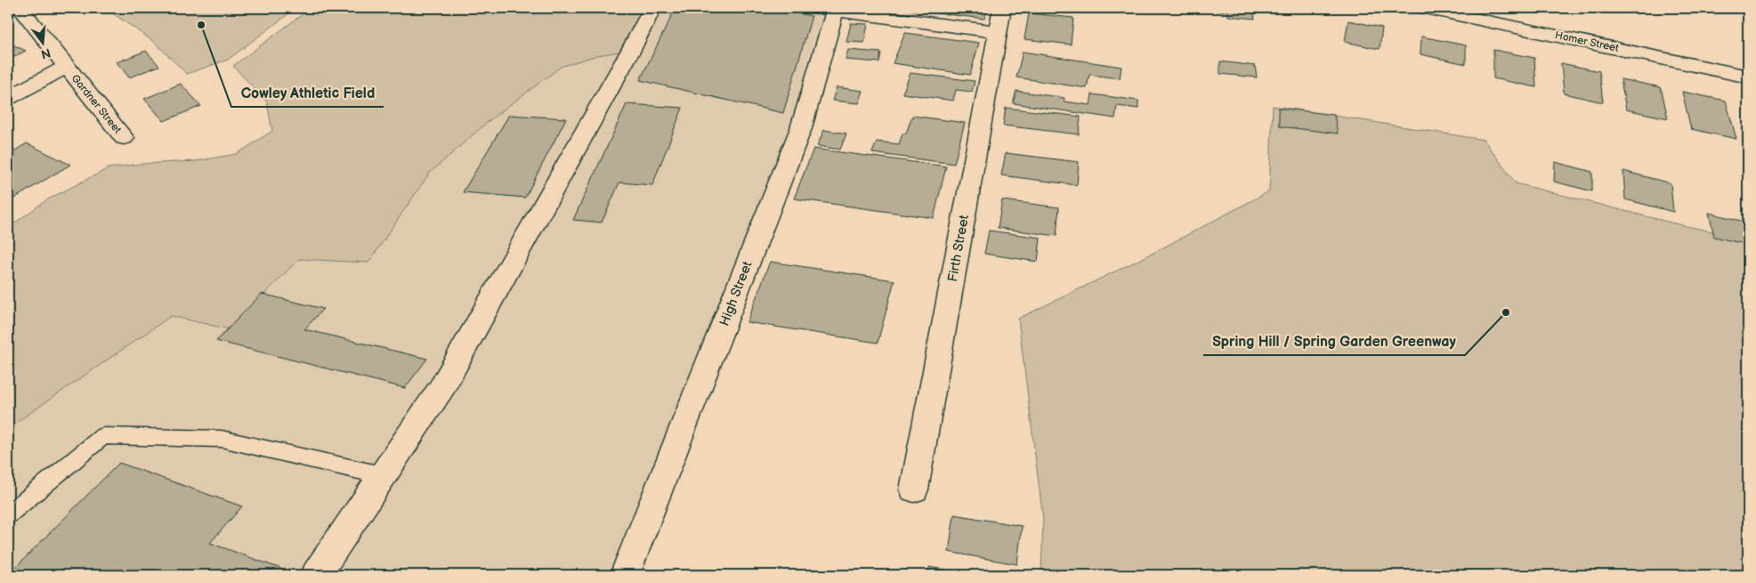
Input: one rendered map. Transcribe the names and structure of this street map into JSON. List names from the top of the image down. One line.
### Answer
{"streets":{"street":["Homer Street","Gardner Street","Firth Street","High Street"]},"places":["Cowley Athletic Field","Spring Hill / Spring Garden Greenway"],"north":"bottom"}
